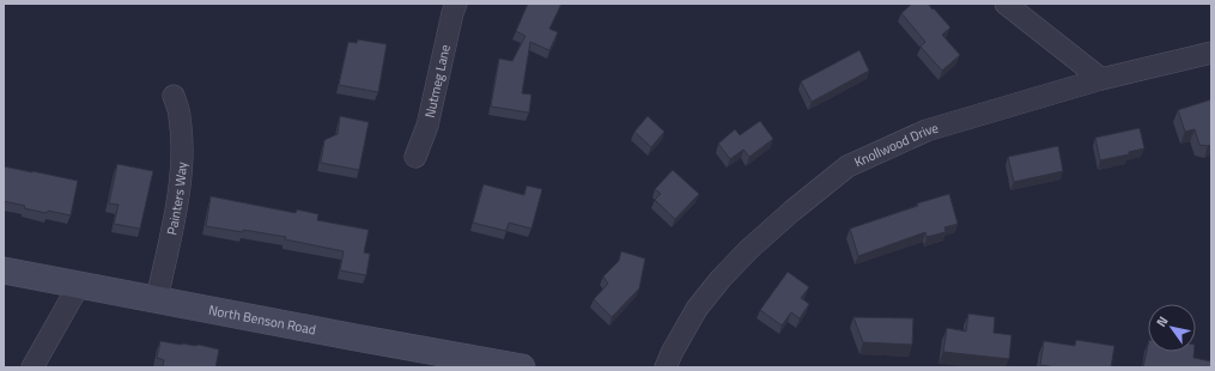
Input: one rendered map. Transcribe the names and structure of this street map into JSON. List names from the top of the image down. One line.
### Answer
{"streets":{"main road":["North Benson Road"],"street":["Nutmeg Lane","Knollwood Drive","Painters Way"]},"crossings":[["Painters Way","North Benson Road"]],"north":"top left"}
